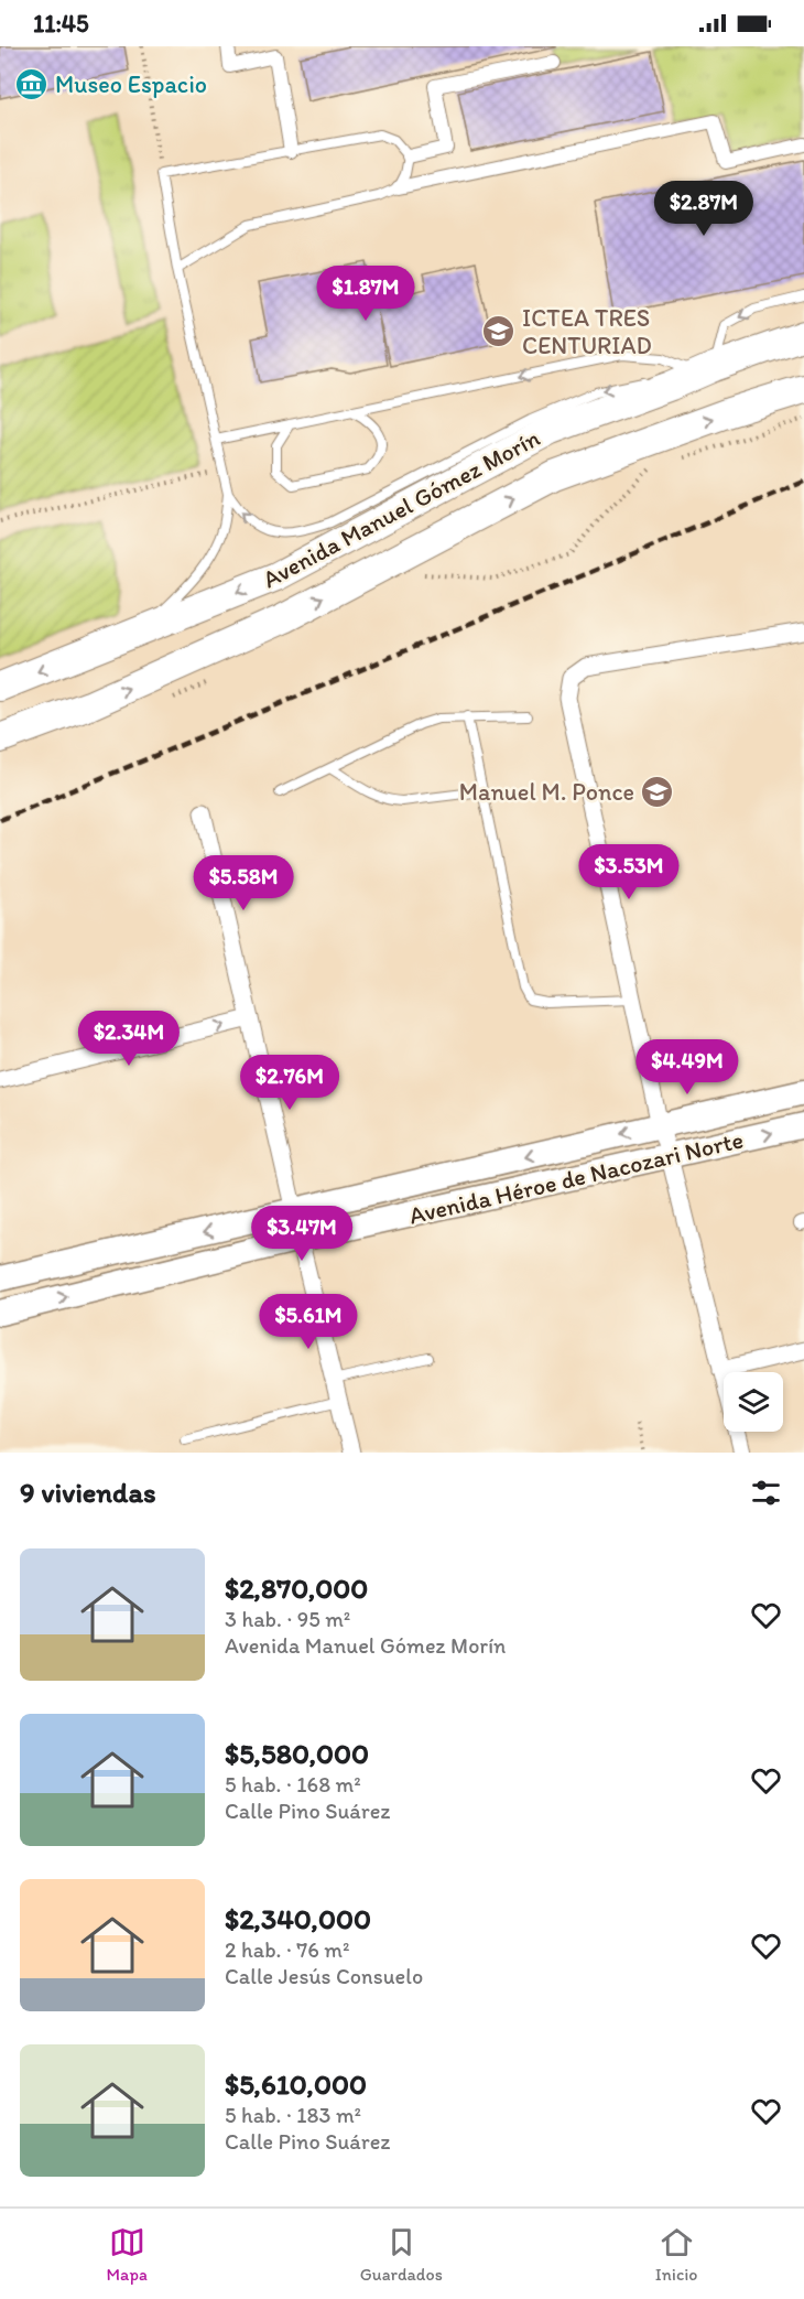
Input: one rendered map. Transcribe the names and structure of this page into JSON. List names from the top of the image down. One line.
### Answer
{"streets":{"main road":["Avenida Manuel Gómez Morín","Avenida Héroe de Nacozari Norte"]},"places":{"museum":["Museo Espacio"],"school or university":["ICTEA TRES CENTURIAD","Manuel M. Ponce"]},"page":{"status":"11:45","price":["$2.87M","$1.87M","$3.53M","$5.58M","$2.34M","$4.49M","$2.76M","$3.47M","$5.61M"],"heading":"9 viviendas","list":[{"name":"$2,870,000","note":"3 hab. · 95 m² · Avenida Manuel Gómez Morín"},{"name":"$5,580,000","note":"5 hab. · 168 m² · Calle Pino Suárez"},{"name":"$2,340,000","note":"2 hab. · 76 m² · Calle Jesús Consuelo"},{"name":"$5,610,000","note":"5 hab. · 183 m² · Calle Pino Suárez"}],"tabs":["Mapa","Guardados","Inicio"]}}
